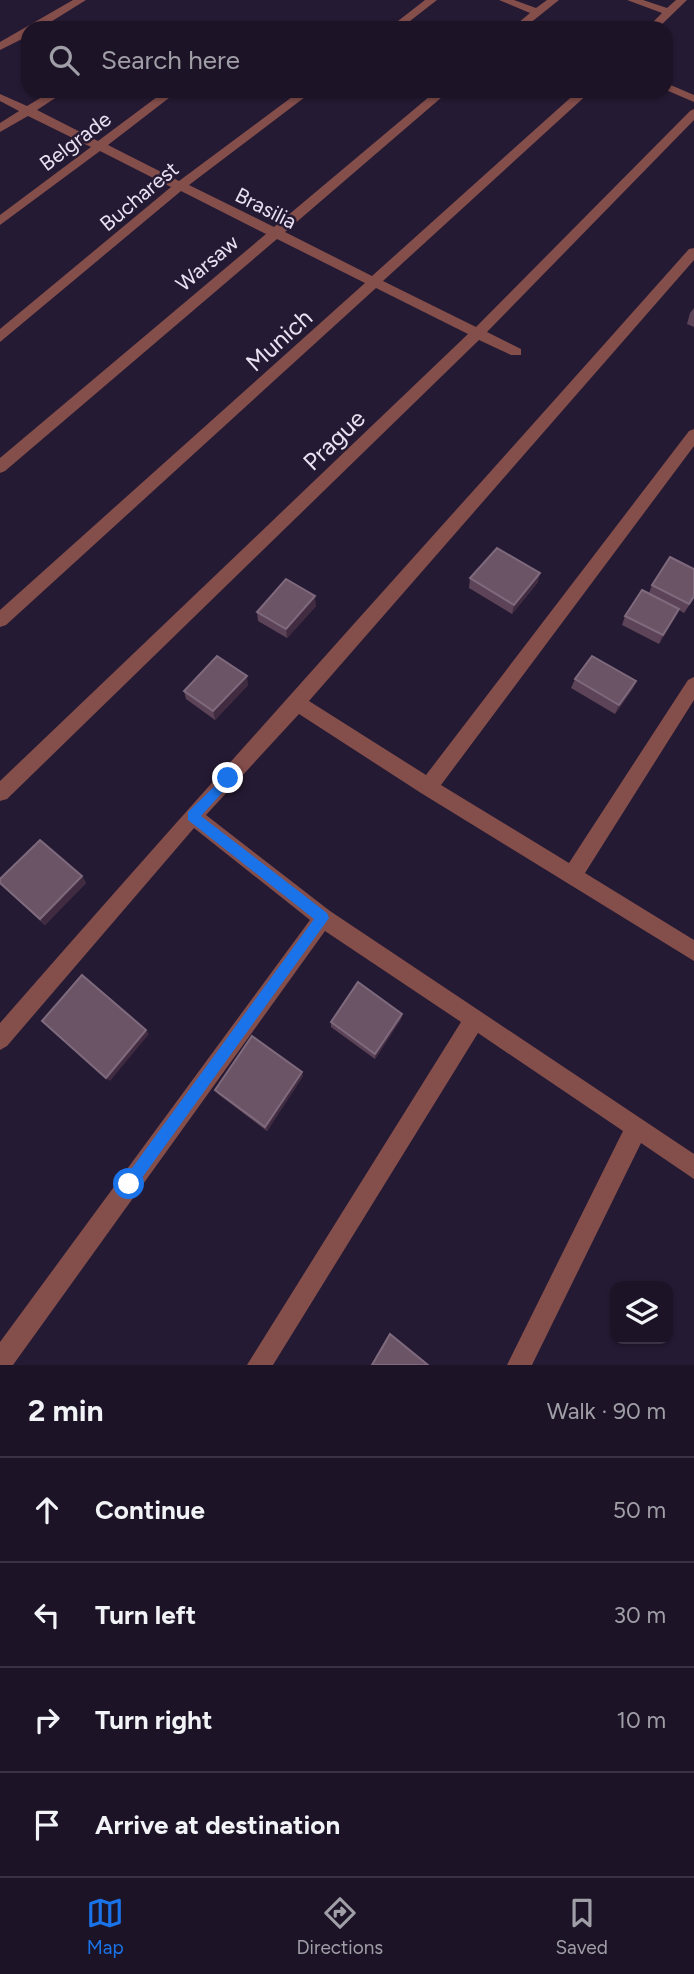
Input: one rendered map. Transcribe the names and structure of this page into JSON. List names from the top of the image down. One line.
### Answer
{"streets":{"street":["Belgrade","Bucharest","Brasilia","Warsaw","Munich","Prague"]},"crossings":[["Belgrade","Brasilia"],["Bucharest","Brasilia"],["Brasilia","Warsaw"],["Brasilia","Munich"],["Brasilia","Prague"]],"page":{"search":"Search here","heading":["2 min","Walk · 90 m"],"list":[["Continue","50 m"],["Turn left","30 m"],["Turn right","10 m"],"Arrive at destination"],"nav":["Map","Directions","Saved"]}}
